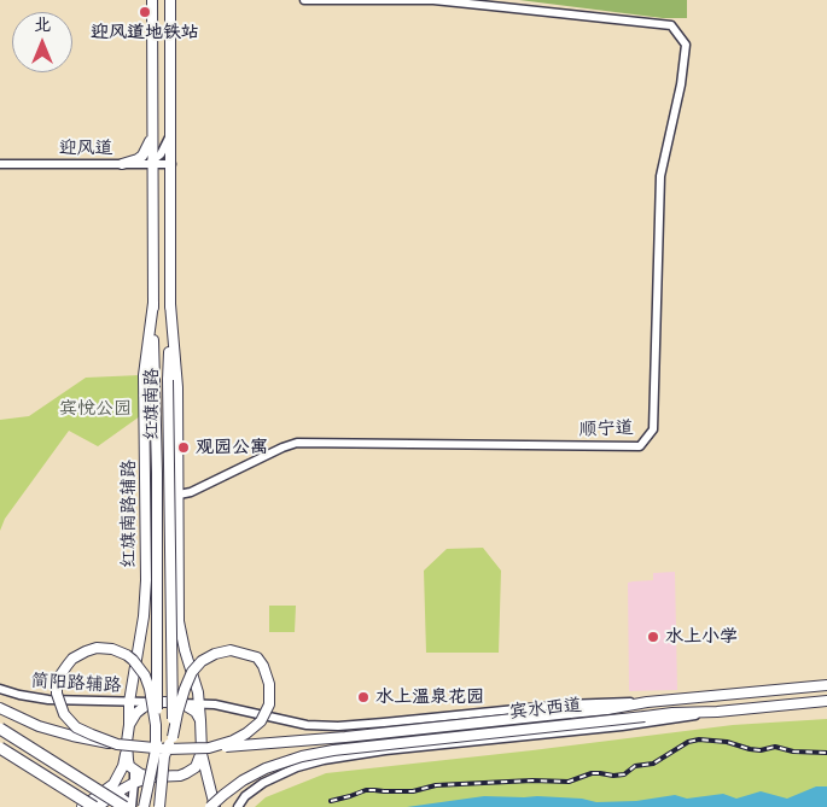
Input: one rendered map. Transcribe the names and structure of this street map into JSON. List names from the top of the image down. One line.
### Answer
{"streets":{"main road":["红旗南路","红旗南路辅路","宾水西道"],"street":["迎风道","顺宁道","简阳路辅路"]},"crossings":[["迎风道","红旗南路"],["红旗南路","红旗南路辅路"],["红旗南路辅路","简阳路辅路"]],"parks":["宾悦公园"],"places":["迎风道地铁站","观园公寓","水上小学","水上温泉花园"],"north":"top"}
